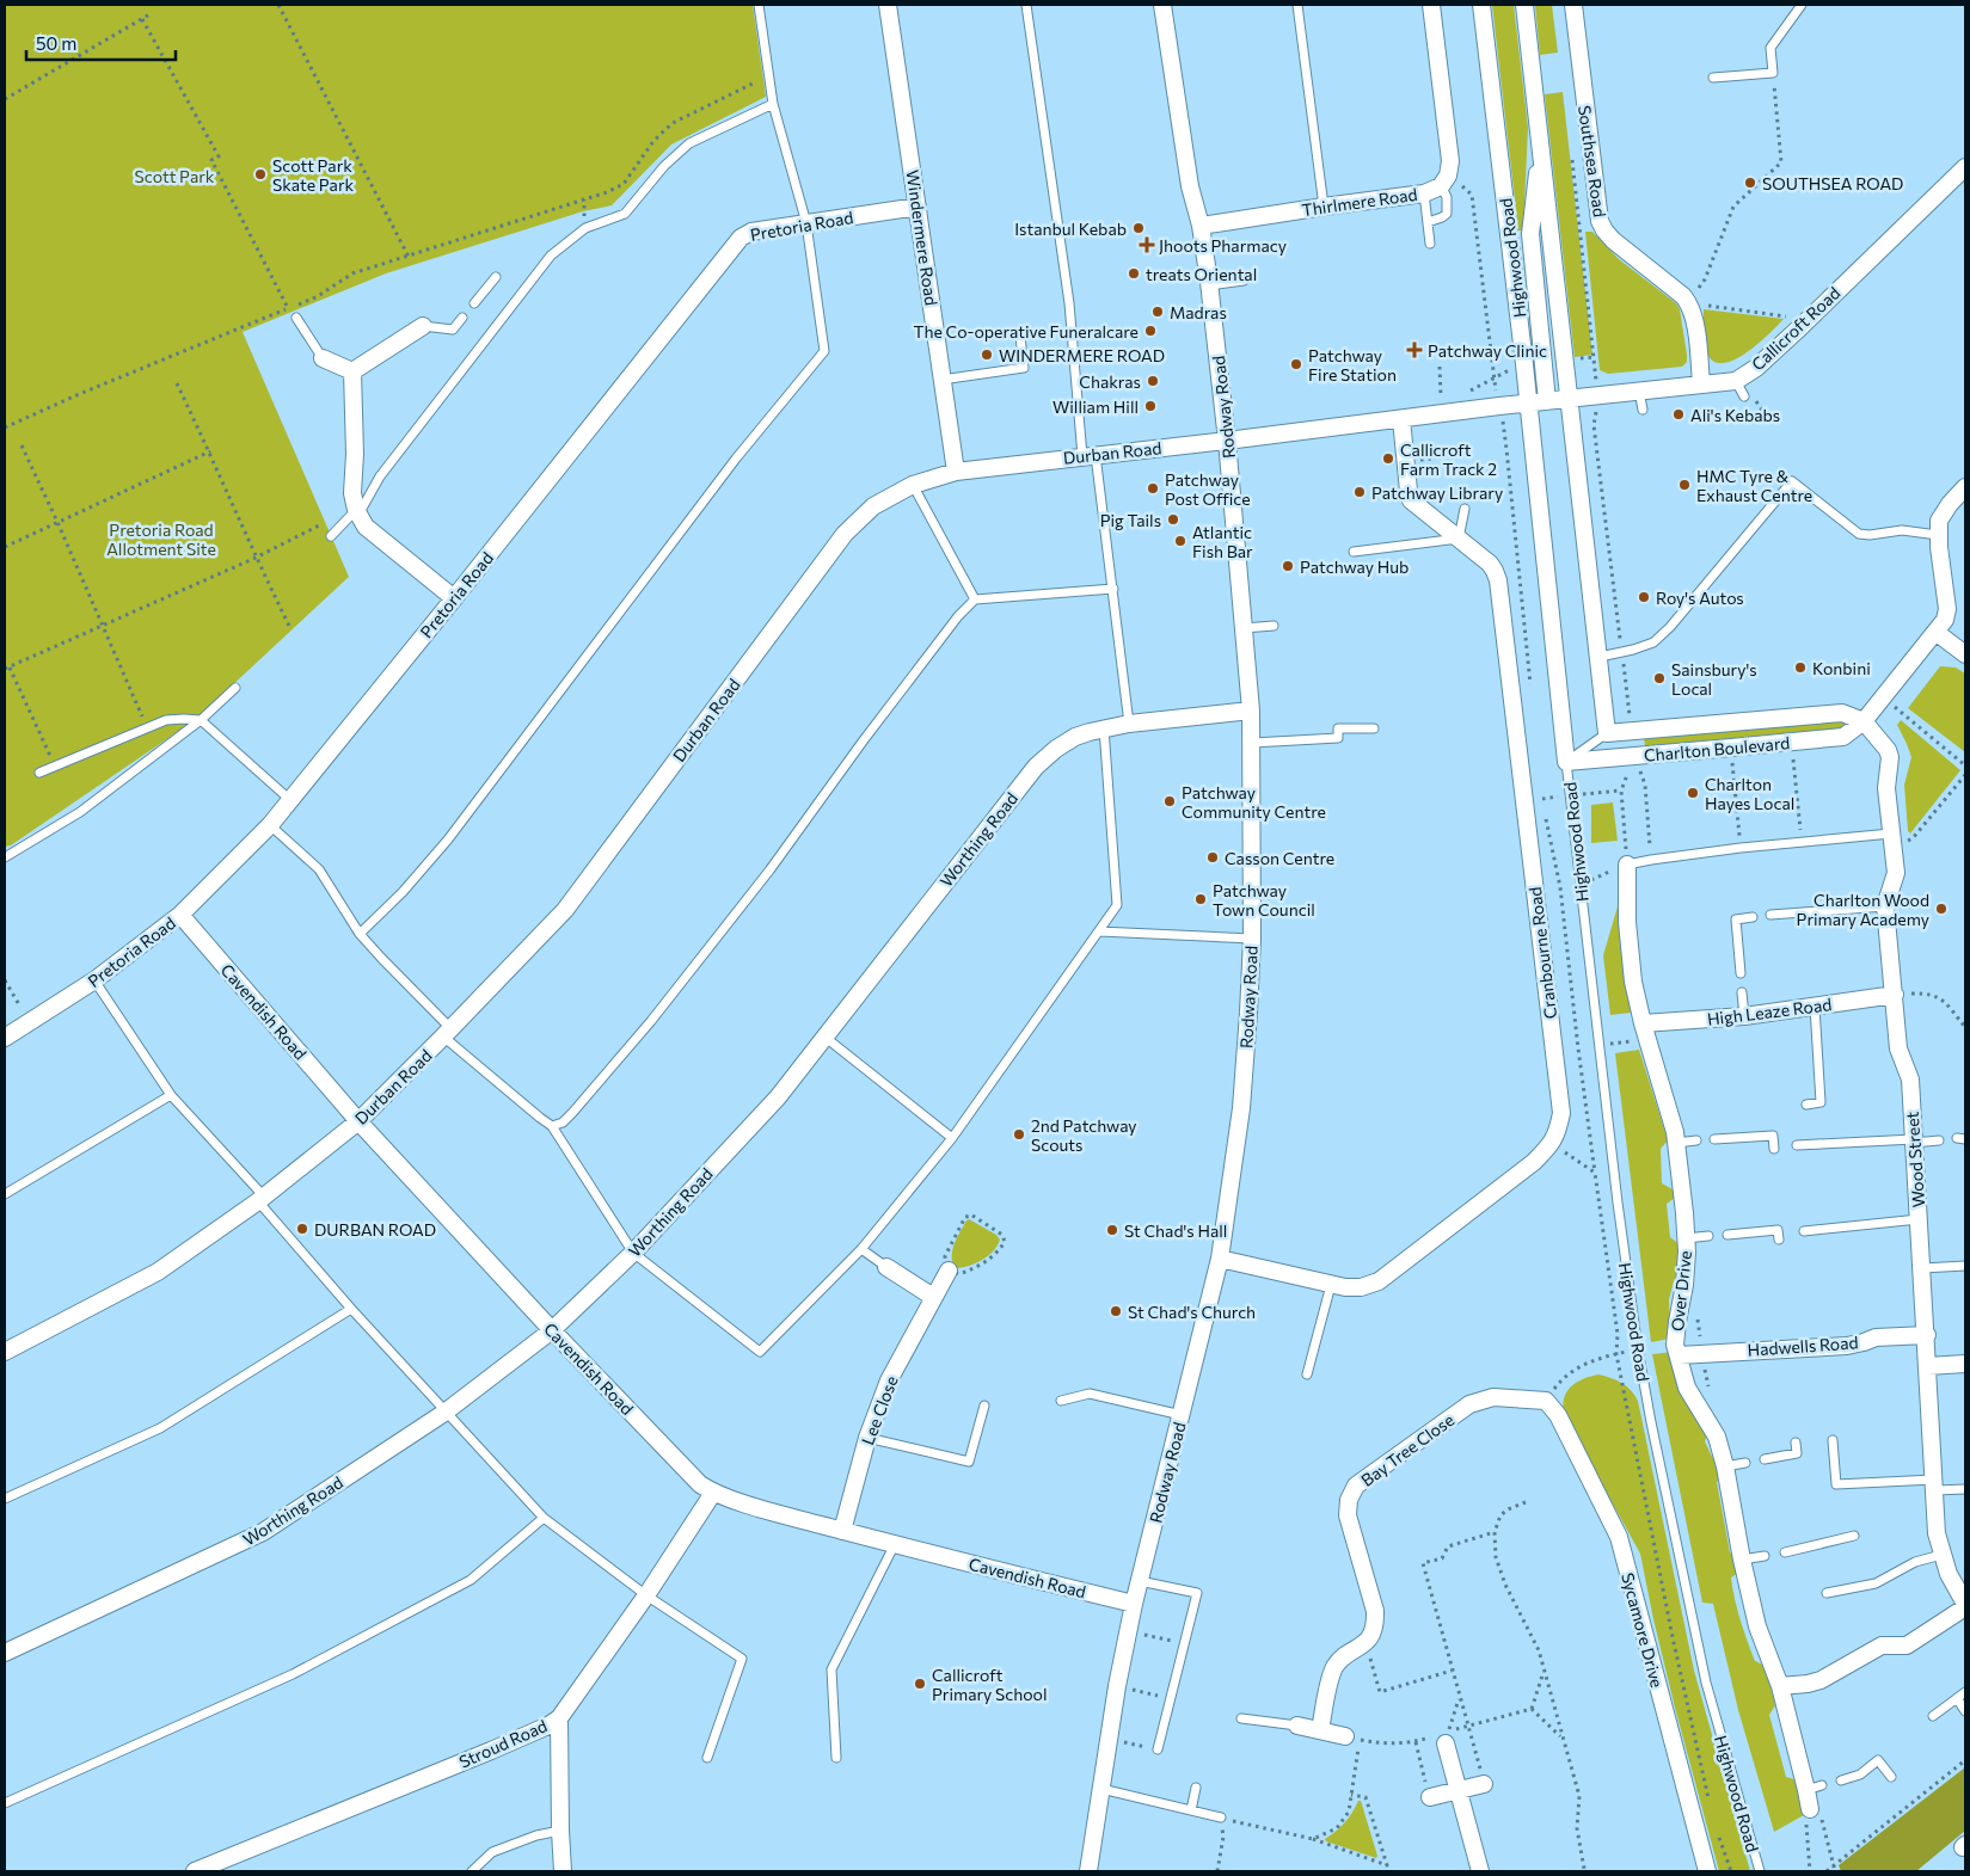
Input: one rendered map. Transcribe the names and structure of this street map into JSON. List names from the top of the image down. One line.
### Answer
{"streets":{"street":["Southsea Road","Thirlmere Road","Pretoria Road","Windermere Road","Highwood Road","Callicroft Road","Rodway Road","Durban Road","Charlton Boulevard","Worthing Road","Cranbourne Road","Cavendish Road","High Leaze Road","Wood Street","Over Drive","Hadwells Road","Lee Close","Bay Tree Close","Sycamore Drive","Stroud Road"]},"crossings":[["Thirlmere Road","Rodway Road"],["Pretoria Road","Windermere Road"],["Pretoria Road","Cavendish Road"],["Windermere Road","Durban Road"],["Highwood Road","Callicroft Road"],["Highwood Road","Durban Road"],["Highwood Road","Charlton Boulevard"],["Callicroft Road","Durban Road"],["Rodway Road","Durban Road"],["Rodway Road","Worthing Road"],["Rodway Road","Cranbourne Road"],["Rodway Road","Cavendish Road"],["Durban Road","Cranbourne Road"],["Durban Road","Cavendish Road"],["Charlton Boulevard","Wood Street"],["Worthing Road","Cavendish Road"],["Cavendish Road","Lee Close"],["Cavendish Road","Stroud Road"],["High Leaze Road","Wood Street"],["High Leaze Road","Over Drive"],["Wood Street","Hadwells Road"],["Over Drive","Hadwells Road"],["Bay Tree Close","Sycamore Drive"]],"parks":["Scott Park","Pretoria Road Allotment Site"],"places":{"other":["Scott Park Skate Park","SOUTHSEA ROAD","Istanbul Kebab","treats Oriental","Madras","The Co-operative Funeralcare","WINDERMERE ROAD","Patchway Fire Station","Chakras","William Hill","Ali's Kebabs","Callicroft Farm Track 2","HMC Tyre & Exhaust Centre","Patchway Post Office","Patchway Library","Pig Tails","Atlantic Fish Bar","Patchway Hub","Roy's Autos","Konbini","Sainsbury's Local","Charlton Hayes Local","Patchway Community Centre","Casson Centre","Patchway Town Council","Charlton Wood Primary Academy","2nd Patchway Scouts","DURBAN ROAD","St Chad's Hall","St Chad's Church","Callicroft Primary School"],"health":["Jhoots Pharmacy","Patchway Clinic"]},"scale_bar":"50 m"}
